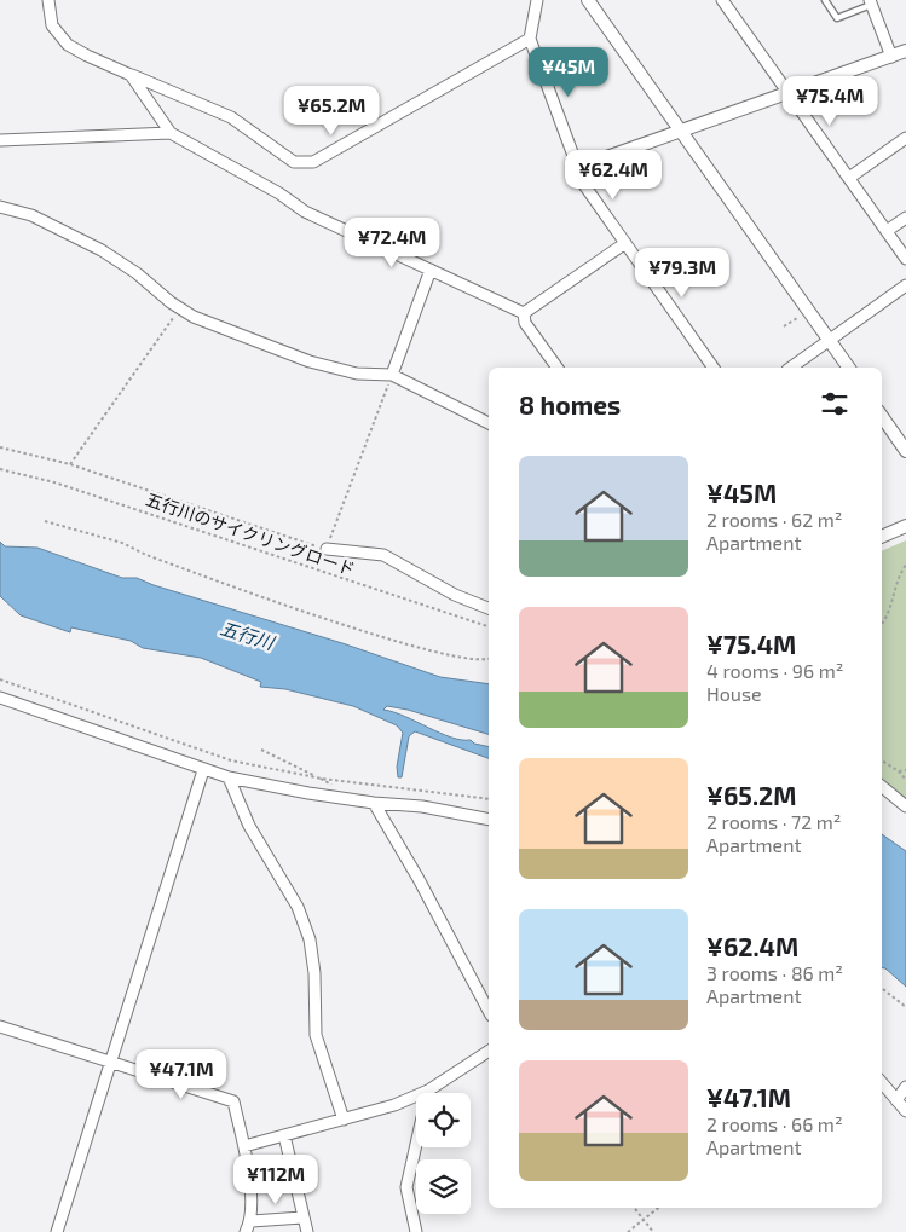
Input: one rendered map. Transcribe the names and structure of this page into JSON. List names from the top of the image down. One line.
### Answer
{"streets":{"path":["五行川のサイクリングロード"]},"water":["五行川"],"page":{"price":["¥45M","¥75.4M","¥65.2M","¥62.4M","¥72.4M","¥79.3M","¥47.1M","¥112M"],"heading":"8 homes","list":[{"name":"¥45M","note":"2 rooms · 62 m² · Apartment"},{"name":"¥75.4M","note":"4 rooms · 96 m² · House"},{"name":"¥65.2M","note":"2 rooms · 72 m² · Apartment"},{"name":"¥62.4M","note":"3 rooms · 86 m² · Apartment"},{"name":"¥47.1M","note":"2 rooms · 66 m² · Apartment"}]}}
